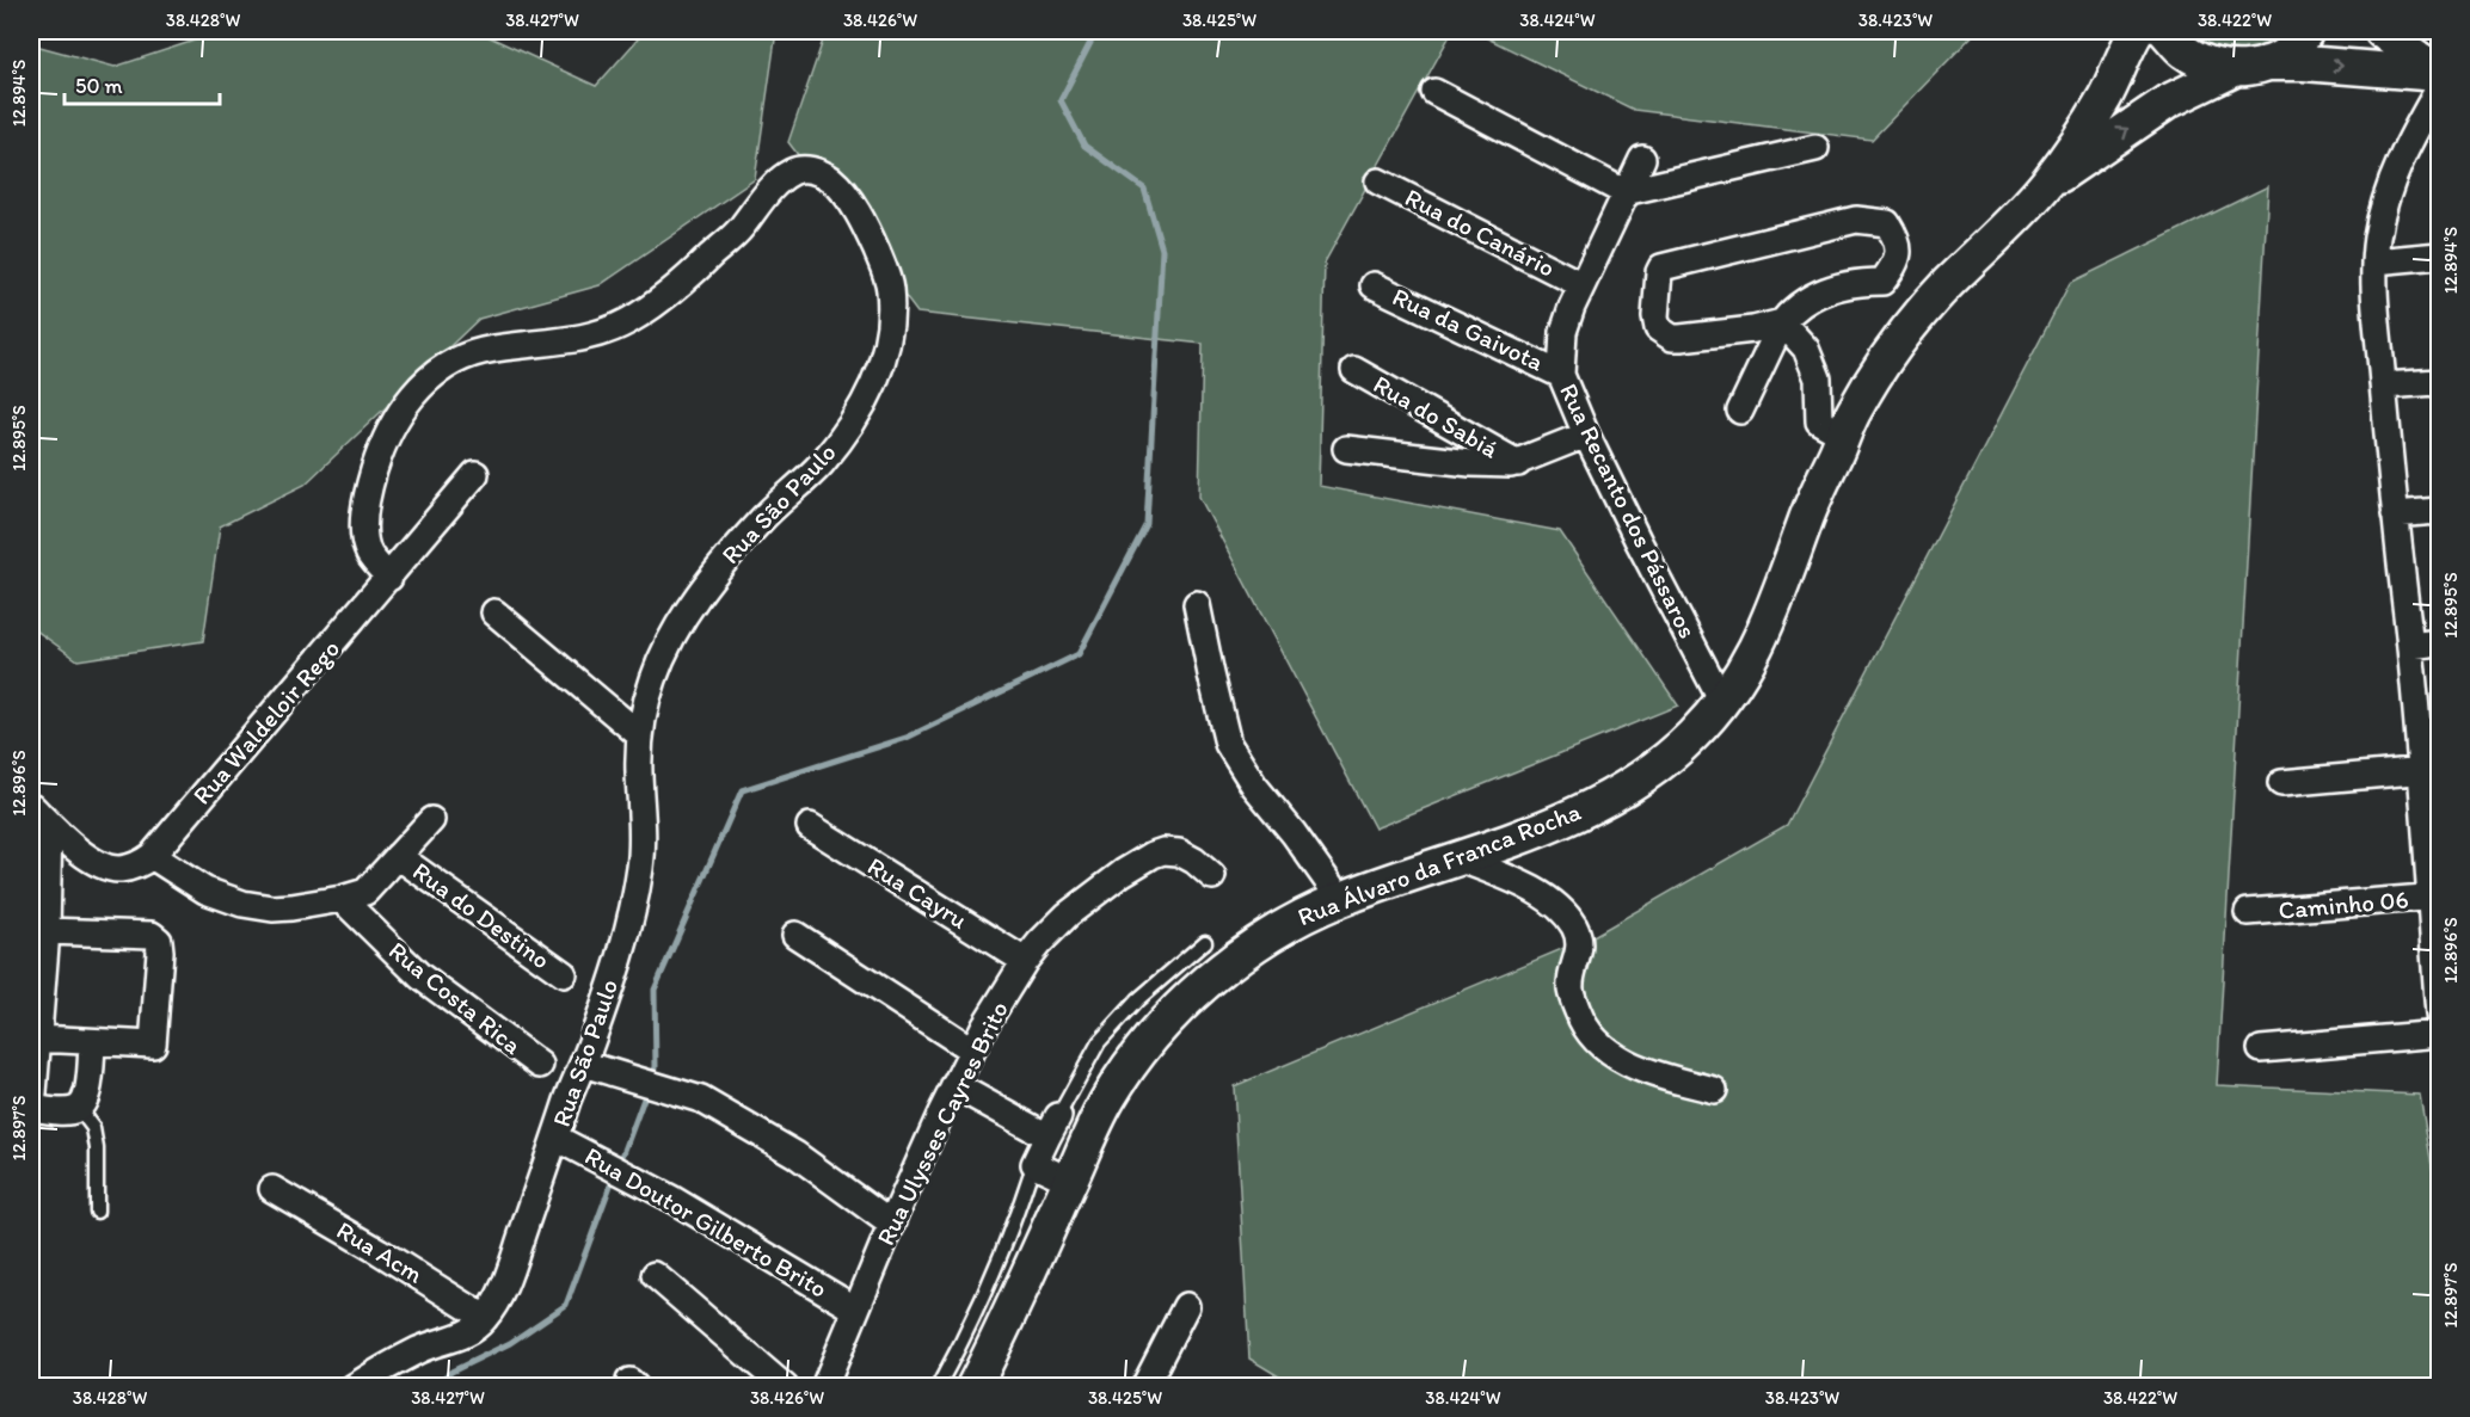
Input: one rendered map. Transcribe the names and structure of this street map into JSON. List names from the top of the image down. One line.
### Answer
{"streets":{"main road":["Rua Álvaro da Franca Rocha"],"street":["Rua do Canário","Rua da Gaivota","Rua do Sabiá","Rua São Paulo","Rua Recanto dos Pássaros","Rua Waldeloir Rego","Rua Cayru","Caminho 06","Rua do Destino","Rua Costa Rica","Rua Ulysses Cayres Brito","Rua Doutor Gilberto Brito","Rua Acm"]},"crossings":[["Rua do Canário","Rua Recanto dos Pássaros"],["Rua da Gaivota","Rua Recanto dos Pássaros"],["Rua São Paulo","Rua Waldeloir Rego"],["Rua São Paulo","Rua Doutor Gilberto Brito"],["Rua São Paulo","Rua Acm"],["Rua Recanto dos Pássaros","Rua Álvaro da Franca Rocha"],["Rua Cayru","Rua Ulysses Cayres Brito"],["Rua Ulysses Cayres Brito","Rua Doutor Gilberto Brito"]],"scale_bar":"50 m","coordinates":["38.428°W","38.427°W","38.426°W","38.425°W","38.424°W","38.423°W","38.422°W","12.894°S","12.895°S","12.896°S","12.897°S"]}
